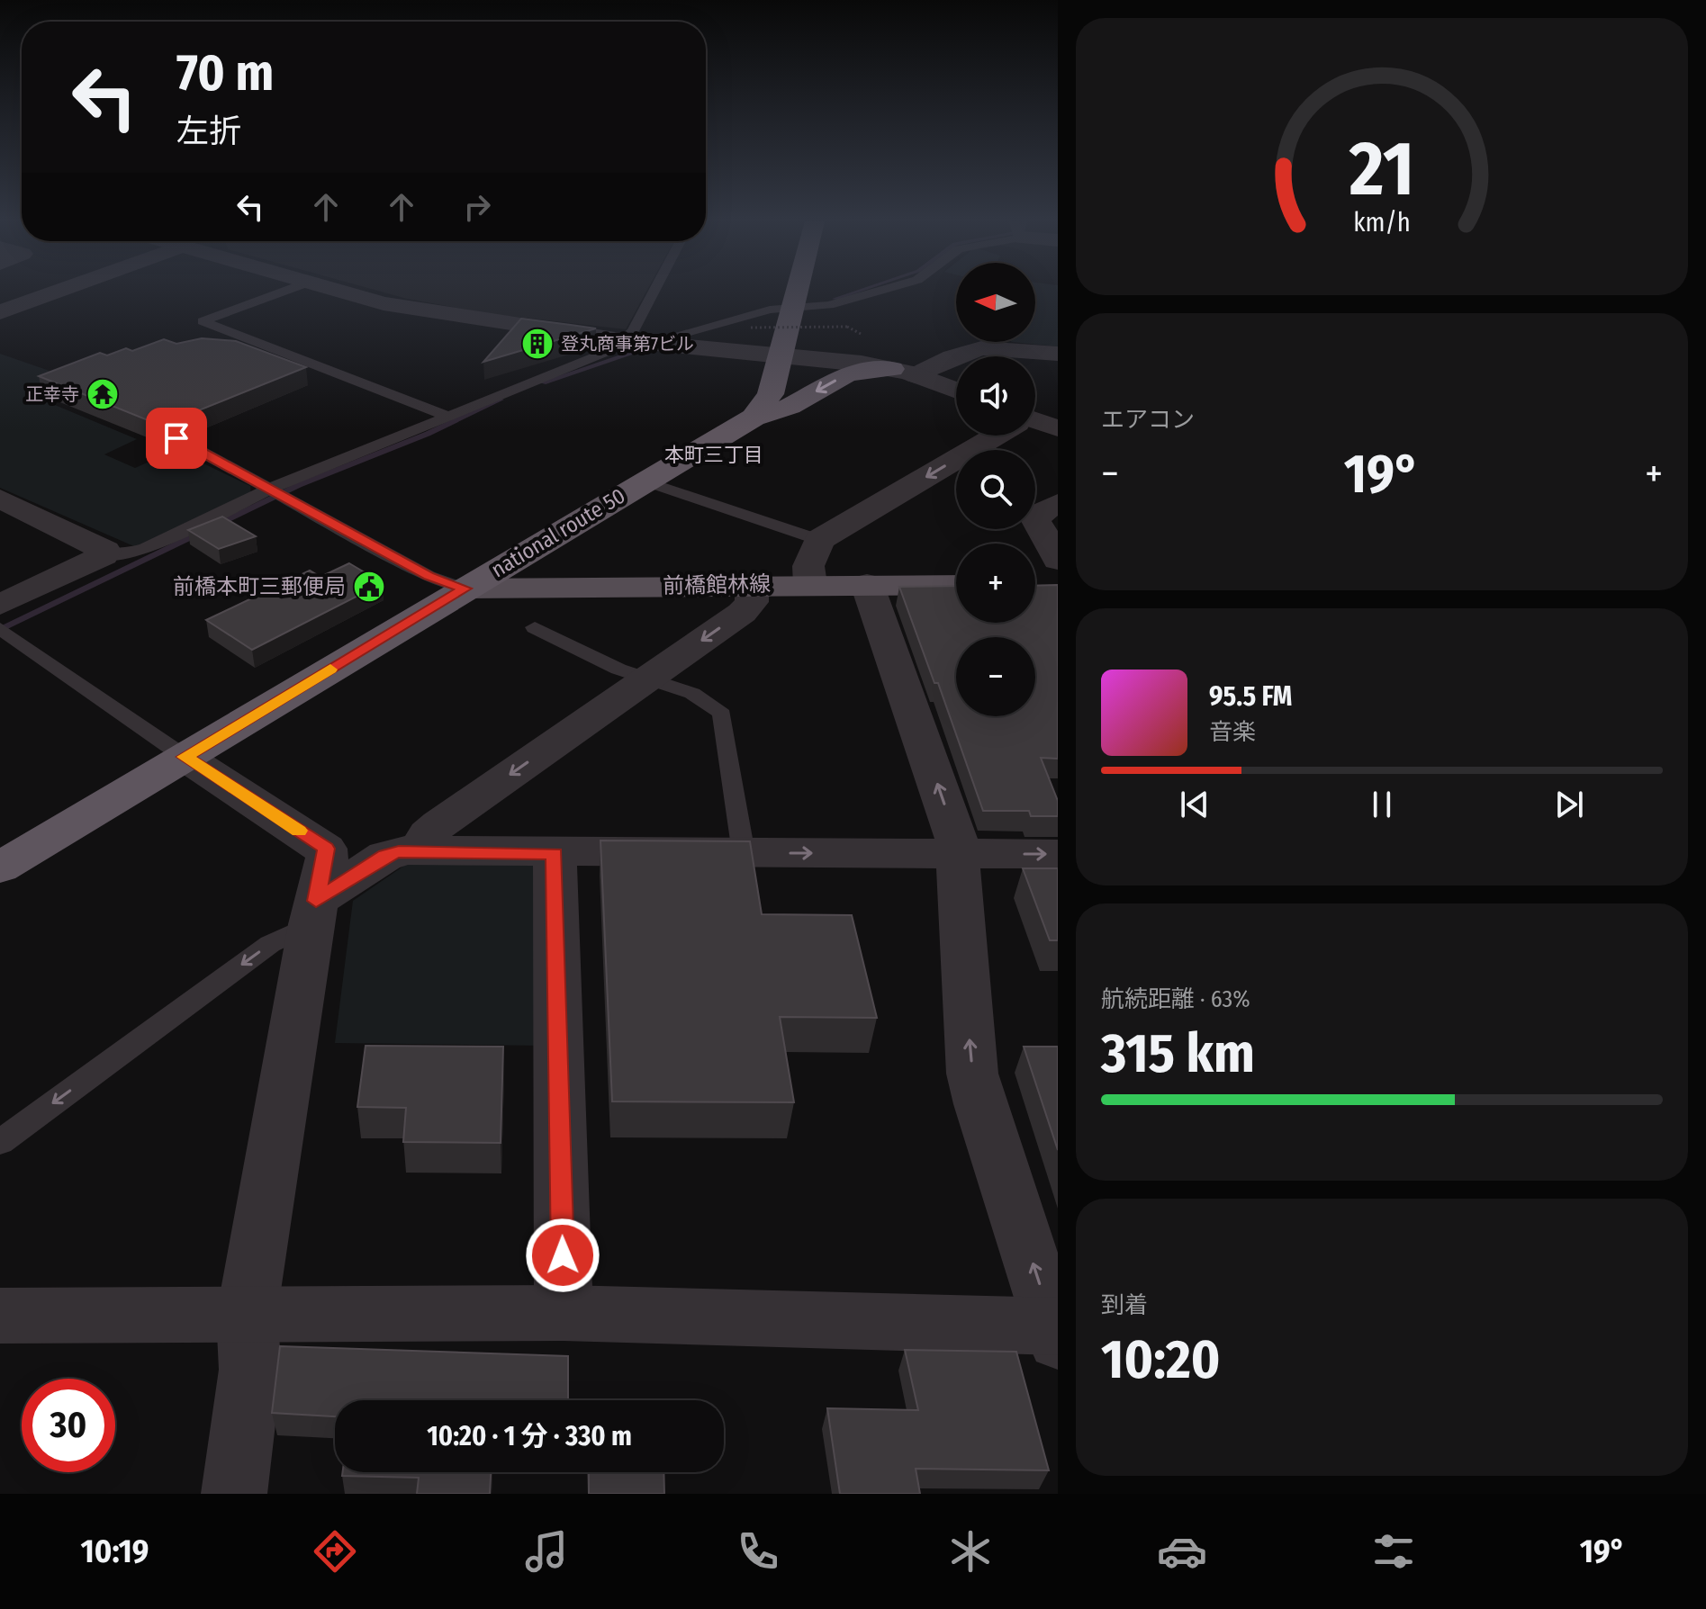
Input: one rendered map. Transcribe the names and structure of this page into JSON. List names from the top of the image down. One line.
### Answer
{"streets":{"highway":["national route 50"],"main road":["前橋館林線"]},"crossings":[["national route 50","前橋館林線"]],"districts":["本町三丁目"],"places":{"building":["登丸商事第7ビル"],"temple":["正幸寺"],"public building":["前橋本町三郵便局"]},"north":"left","page":{"turn":["70 m","左折"],"map_buttons":["+","−"],"tile":["エアコン",["航続距離 · 63%","315 km"],["到着","10:20"]],"heat":["−","19°","+"],"song":["95.5 FM","音楽"],"limit":"30","trip":"10:20 · 1 分 · 330 m","tabs":["10:19","19°"],"gauge":["21","km/h"]}}
